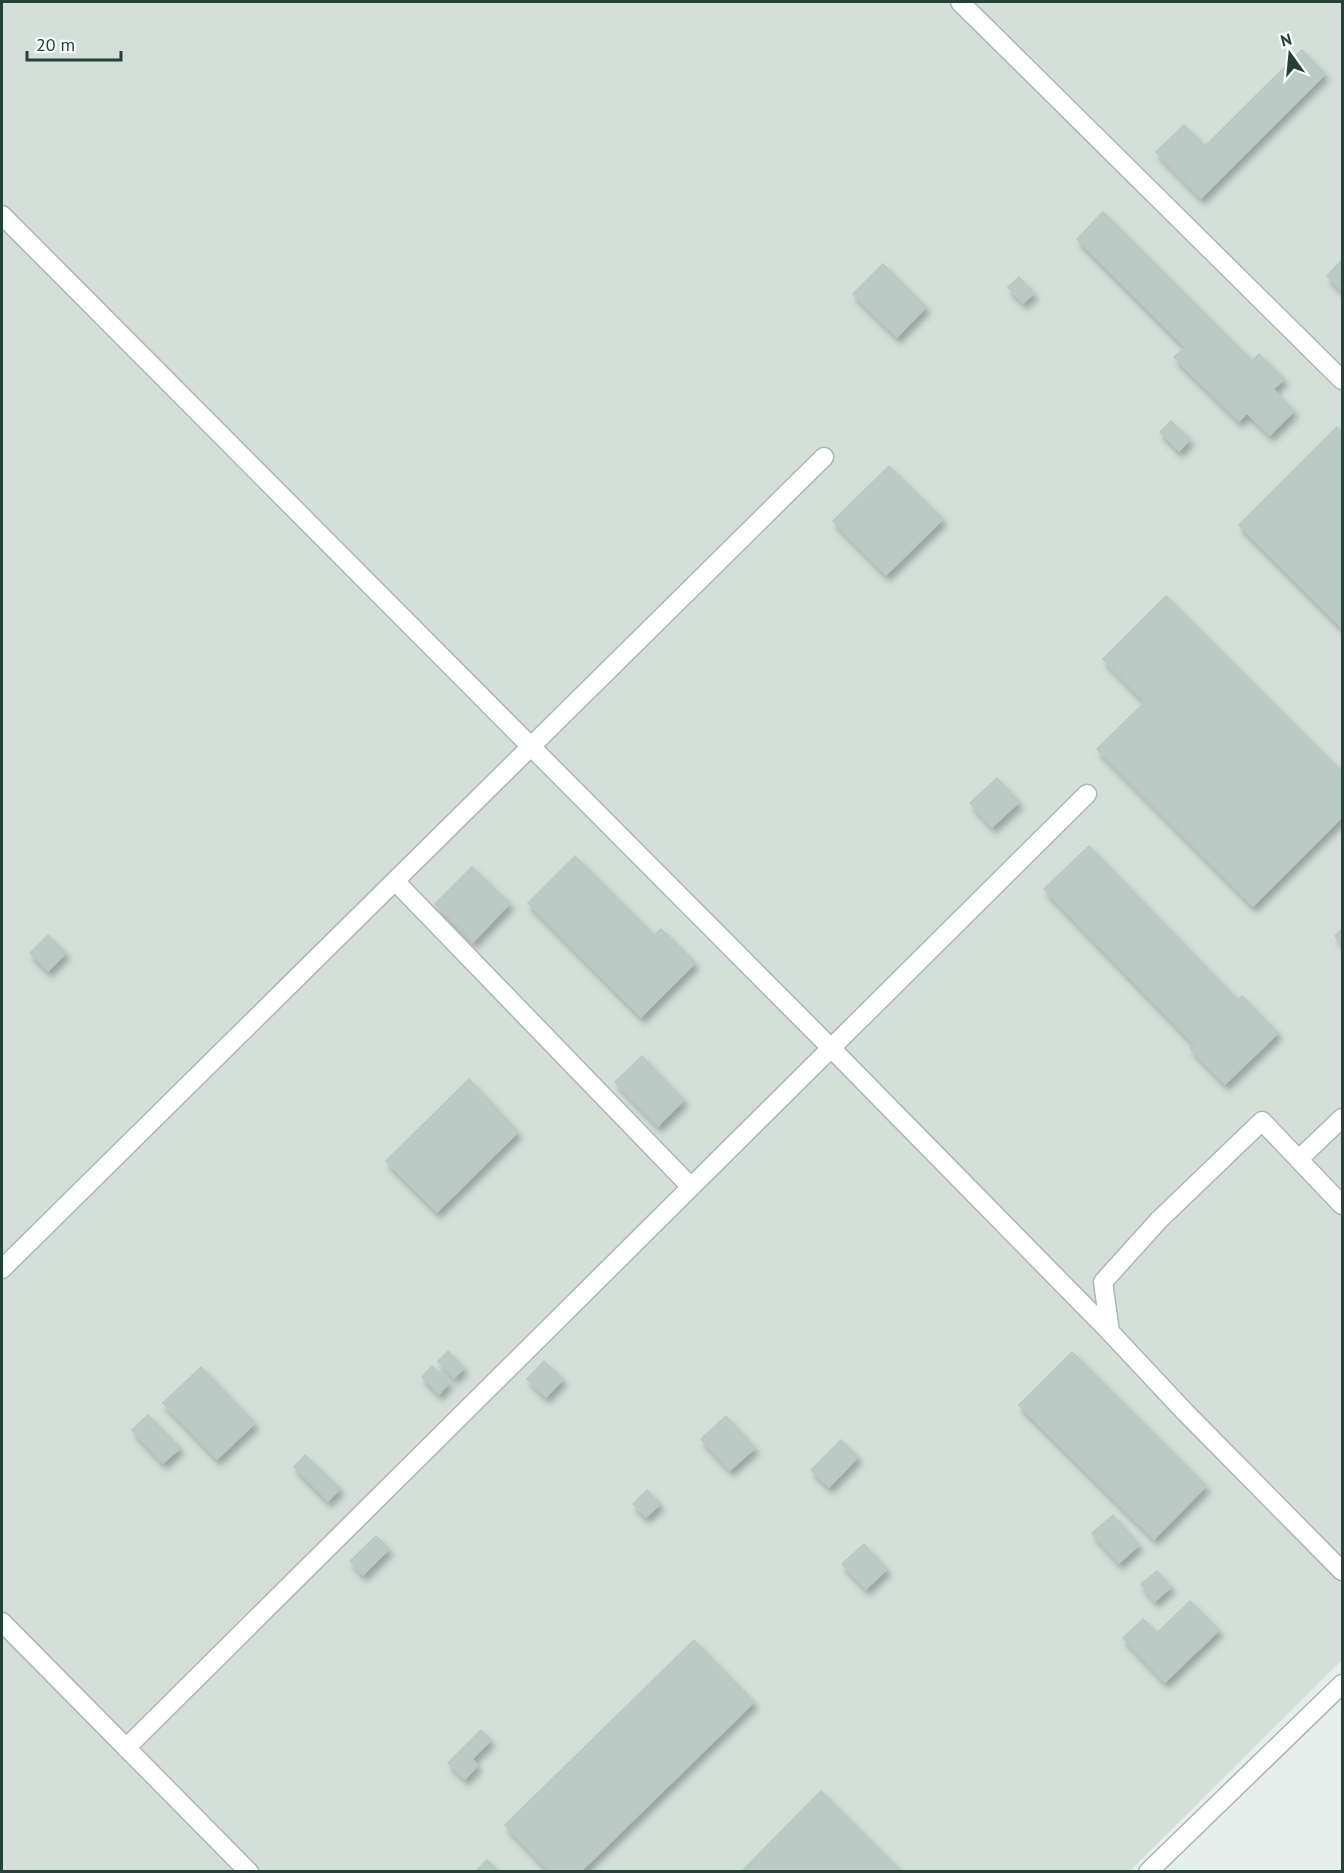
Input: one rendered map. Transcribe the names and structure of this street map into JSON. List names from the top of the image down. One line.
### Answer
{"scale_bar":"20 m","north":"top"}
